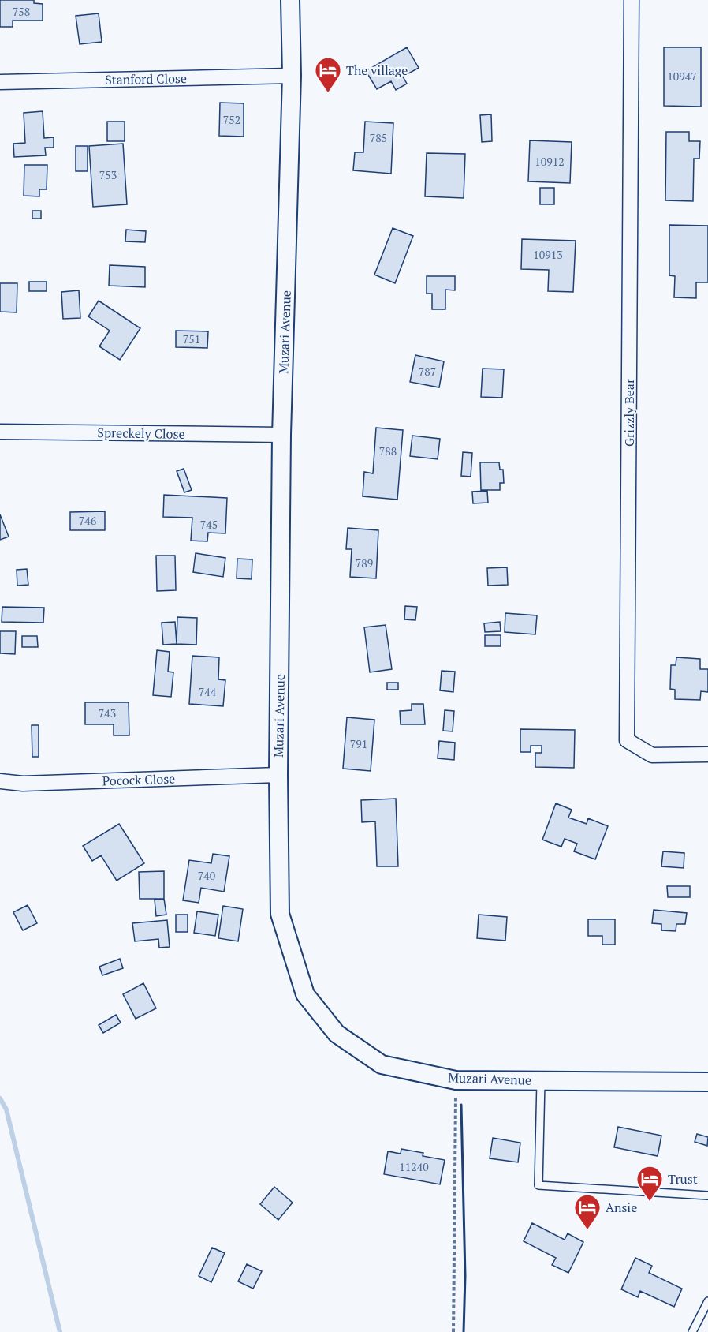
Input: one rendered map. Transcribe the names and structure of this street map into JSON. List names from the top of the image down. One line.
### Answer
{"streets":{"street":["Stanford Close","Muzari Avenue","Grizzly Bear","Spreckely Close","Pocock Close"]},"crossings":[["Stanford Close","Muzari Avenue"],["Muzari Avenue","Spreckely Close"],["Muzari Avenue","Pocock Close"]],"places":{"hotel":["The village","Trust","Ansie"]},"house_numbers":["758","10947","752","785","10912","753","10913","751","787","788","746","745","789","744","743","791","740","11240"]}
